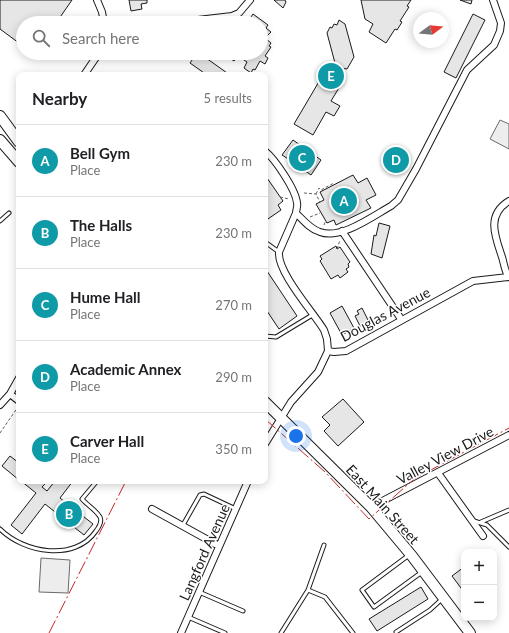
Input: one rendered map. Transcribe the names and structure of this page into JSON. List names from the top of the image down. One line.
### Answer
{"streets":{"main road":["East Main Street"],"street":["Douglas Avenue","Valley View Drive","Langford Avenue"]},"crossings":[["Douglas Avenue","East Main Street"],["Valley View Drive","East Main Street"]],"north":"right","page":{"search":"Search here","pins":["E","C","D","A","B"],"heading":["Nearby","5 results"],"list":[{"mark":"A","name":"Bell Gym","note":"Place","value":"230 m"},{"mark":"B","name":"The Halls","note":"Place","value":"230 m"},{"mark":"C","name":"Hume Hall","note":"Place","value":"270 m"},{"mark":"D","name":"Academic Annex","note":"Place","value":"290 m"},{"mark":"E","name":"Carver Hall","note":"Place","value":"350 m"}],"map_buttons":["+","−"]}}
